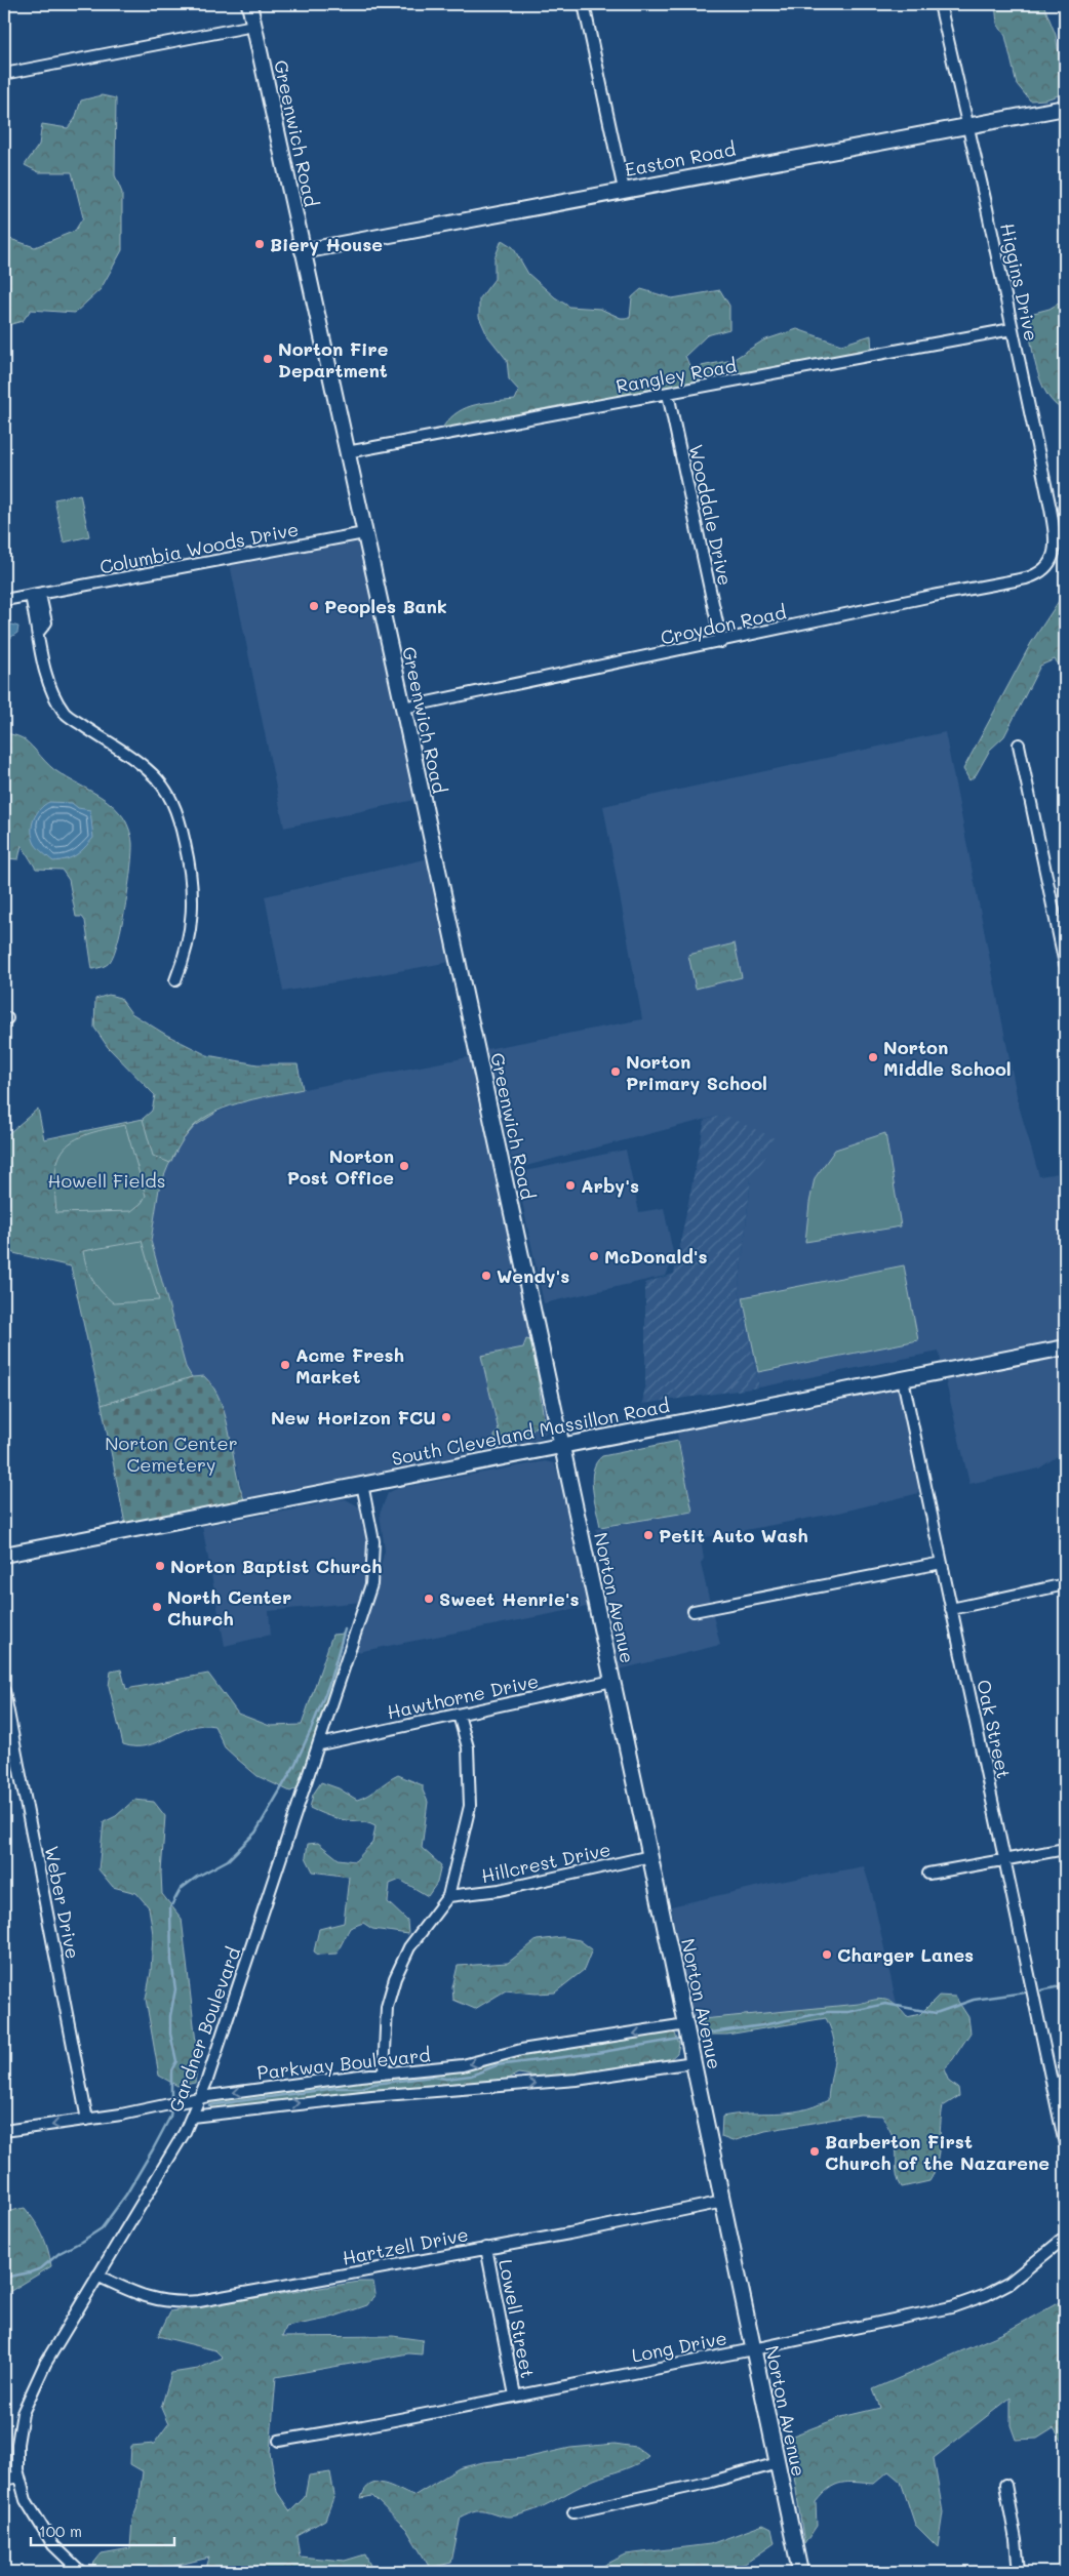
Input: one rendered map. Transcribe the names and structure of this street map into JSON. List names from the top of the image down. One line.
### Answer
{"streets":{"main road":["Greenwich Road","Easton Road","South Cleveland Massillon Road","Norton Avenue"],"street":["Higgins Drive","Rangley Road","Wooddale Drive","Columbia Woods Drive","Croydon Road","Hawthorne Drive","Oak Street","Hillcrest Drive","Weber Drive","Gardner Boulevard","Parkway Boulevard","Hartzell Drive","Lowell Street","Long Drive"]},"crossings":[["Greenwich Road","Easton Road"],["Greenwich Road","Rangley Road"],["Greenwich Road","Columbia Woods Drive"],["Greenwich Road","Croydon Road"],["Greenwich Road","South Cleveland Massillon Road"],["Greenwich Road","Norton Avenue"],["Easton Road","Higgins Drive"],["Higgins Drive","Rangley Road"],["Higgins Drive","Croydon Road"],["Rangley Road","Wooddale Drive"],["Wooddale Drive","Croydon Road"],["South Cleveland Massillon Road","Norton Avenue"],["South Cleveland Massillon Road","Oak Street"],["South Cleveland Massillon Road","Gardner Boulevard"],["Norton Avenue","Hawthorne Drive"],["Norton Avenue","Hillcrest Drive"],["Norton Avenue","Parkway Boulevard"],["Norton Avenue","Hartzell Drive"],["Norton Avenue","Long Drive"],["Hawthorne Drive","Gardner Boulevard"],["Weber Drive","Parkway Boulevard"],["Gardner Boulevard","Parkway Boulevard"],["Gardner Boulevard","Hartzell Drive"],["Hartzell Drive","Lowell Street"],["Lowell Street","Long Drive"]],"parks":["Howell Fields","Norton Center Cemetery"],"places":["Biery House","Norton Fire Department","Peoples Bank","Norton Middle School","Norton Primary School","Norton Post Office","Arby's","McDonald's","Wendy's","Acme Fresh Market","New Horizon FCU","Petit Auto Wash","Norton Baptist Church","Sweet Henrie's","North Center Church","Charger Lanes","Barberton First Church of the Nazarene"],"scale_bar":"100 m"}
